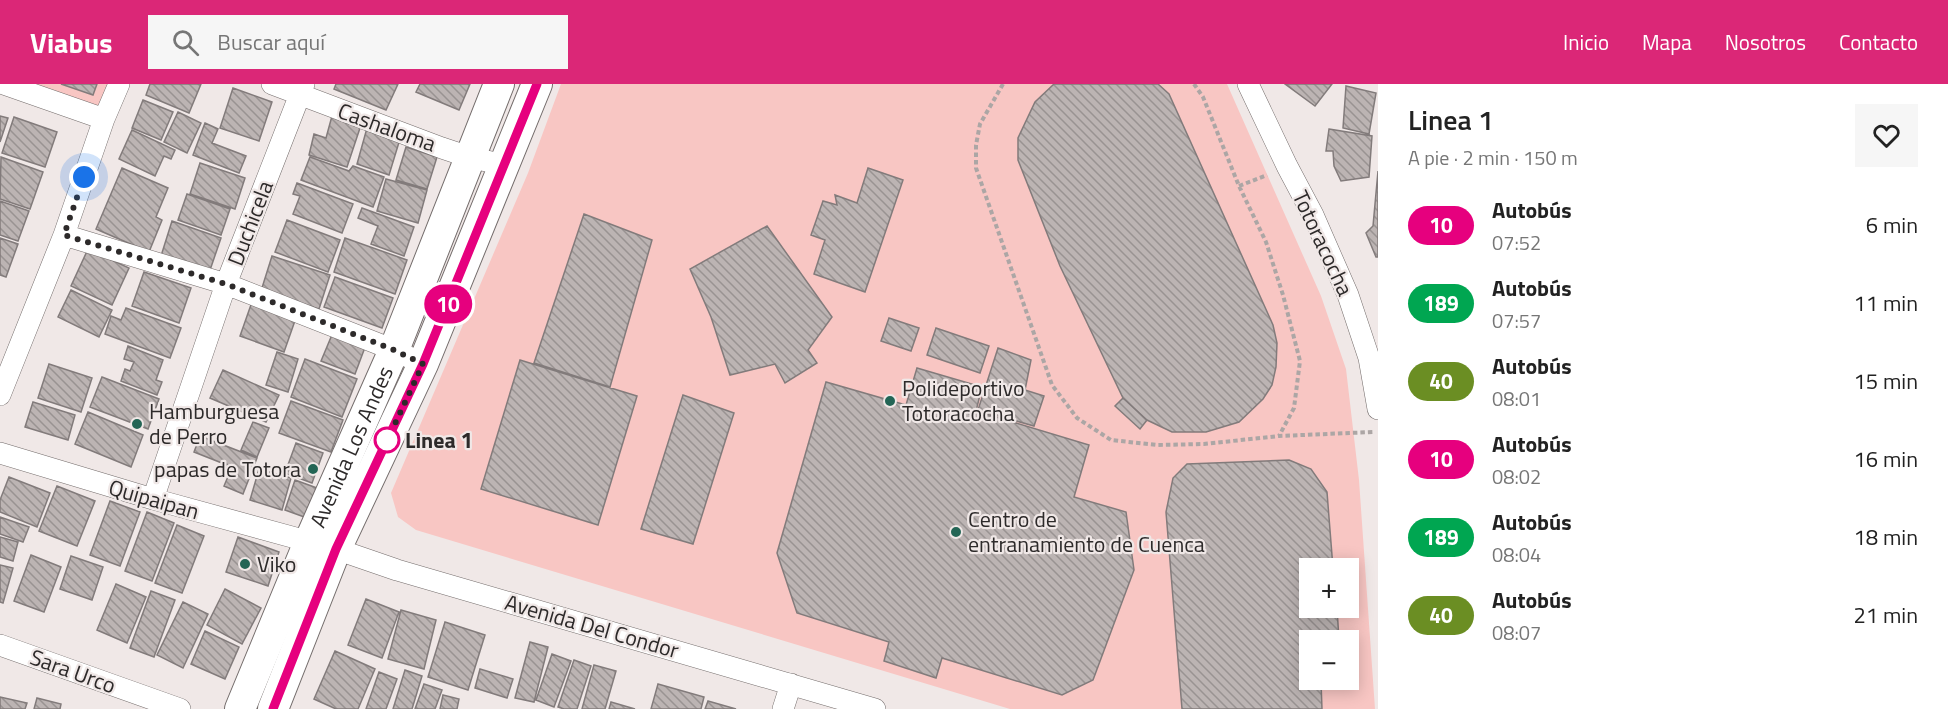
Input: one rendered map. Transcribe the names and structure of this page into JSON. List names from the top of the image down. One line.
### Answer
{"streets":{"main road":["Avenida Los Andes"],"street":["Cashaloma","Duchicela","Totoracocha","Quipaipan","Avenida Del Condor","Sara Urco"]},"crossings":[["Cashaloma","Duchicela"],["Cashaloma","Avenida Los Andes"],["Duchicela","Quipaipan"],["Avenida Los Andes","Quipaipan"],["Avenida Los Andes","Avenida Del Condor"],["Quipaipan","Avenida Del Condor"]],"places":["Polideportivo Totoracocha","Hamburguesa de Perro","Linea 1","papas de Totora","Centro de entranamiento de Cuenca","Viko"],"lines":["bus line 10"],"page":{"header":"Viabus","search":"Buscar aquí","nav":["Inicio","Mapa","Nosotros","Contacto"],"on_map":"10","heading":["Linea 1","A pie · 2 min · 150 m"],"list":[{"mark":"10","name":"Autobús","note":"07:52","value":"6 min"},{"mark":"189","name":"Autobús","note":"07:57","value":"11 min"},{"mark":"40","name":"Autobús","note":"08:01","value":"15 min"},{"mark":"10","name":"Autobús","note":"08:02","value":"16 min"},{"mark":"189","name":"Autobús","note":"08:04","value":"18 min"},{"mark":"40","name":"Autobús","note":"08:07","value":"21 min"}],"map_buttons":["+","−"]}}
